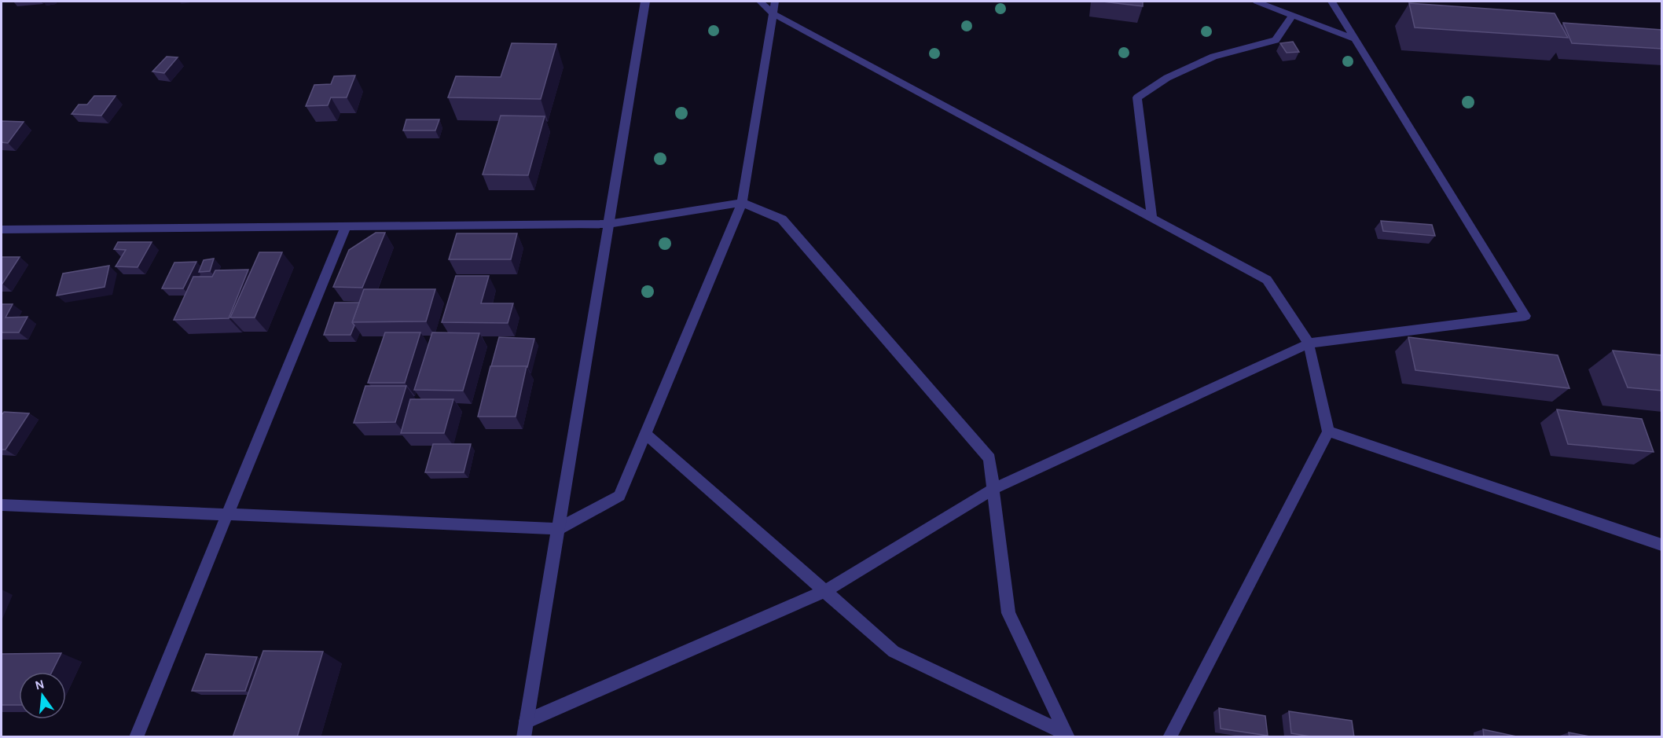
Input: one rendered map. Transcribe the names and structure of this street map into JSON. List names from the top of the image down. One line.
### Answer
{"north":"top"}
